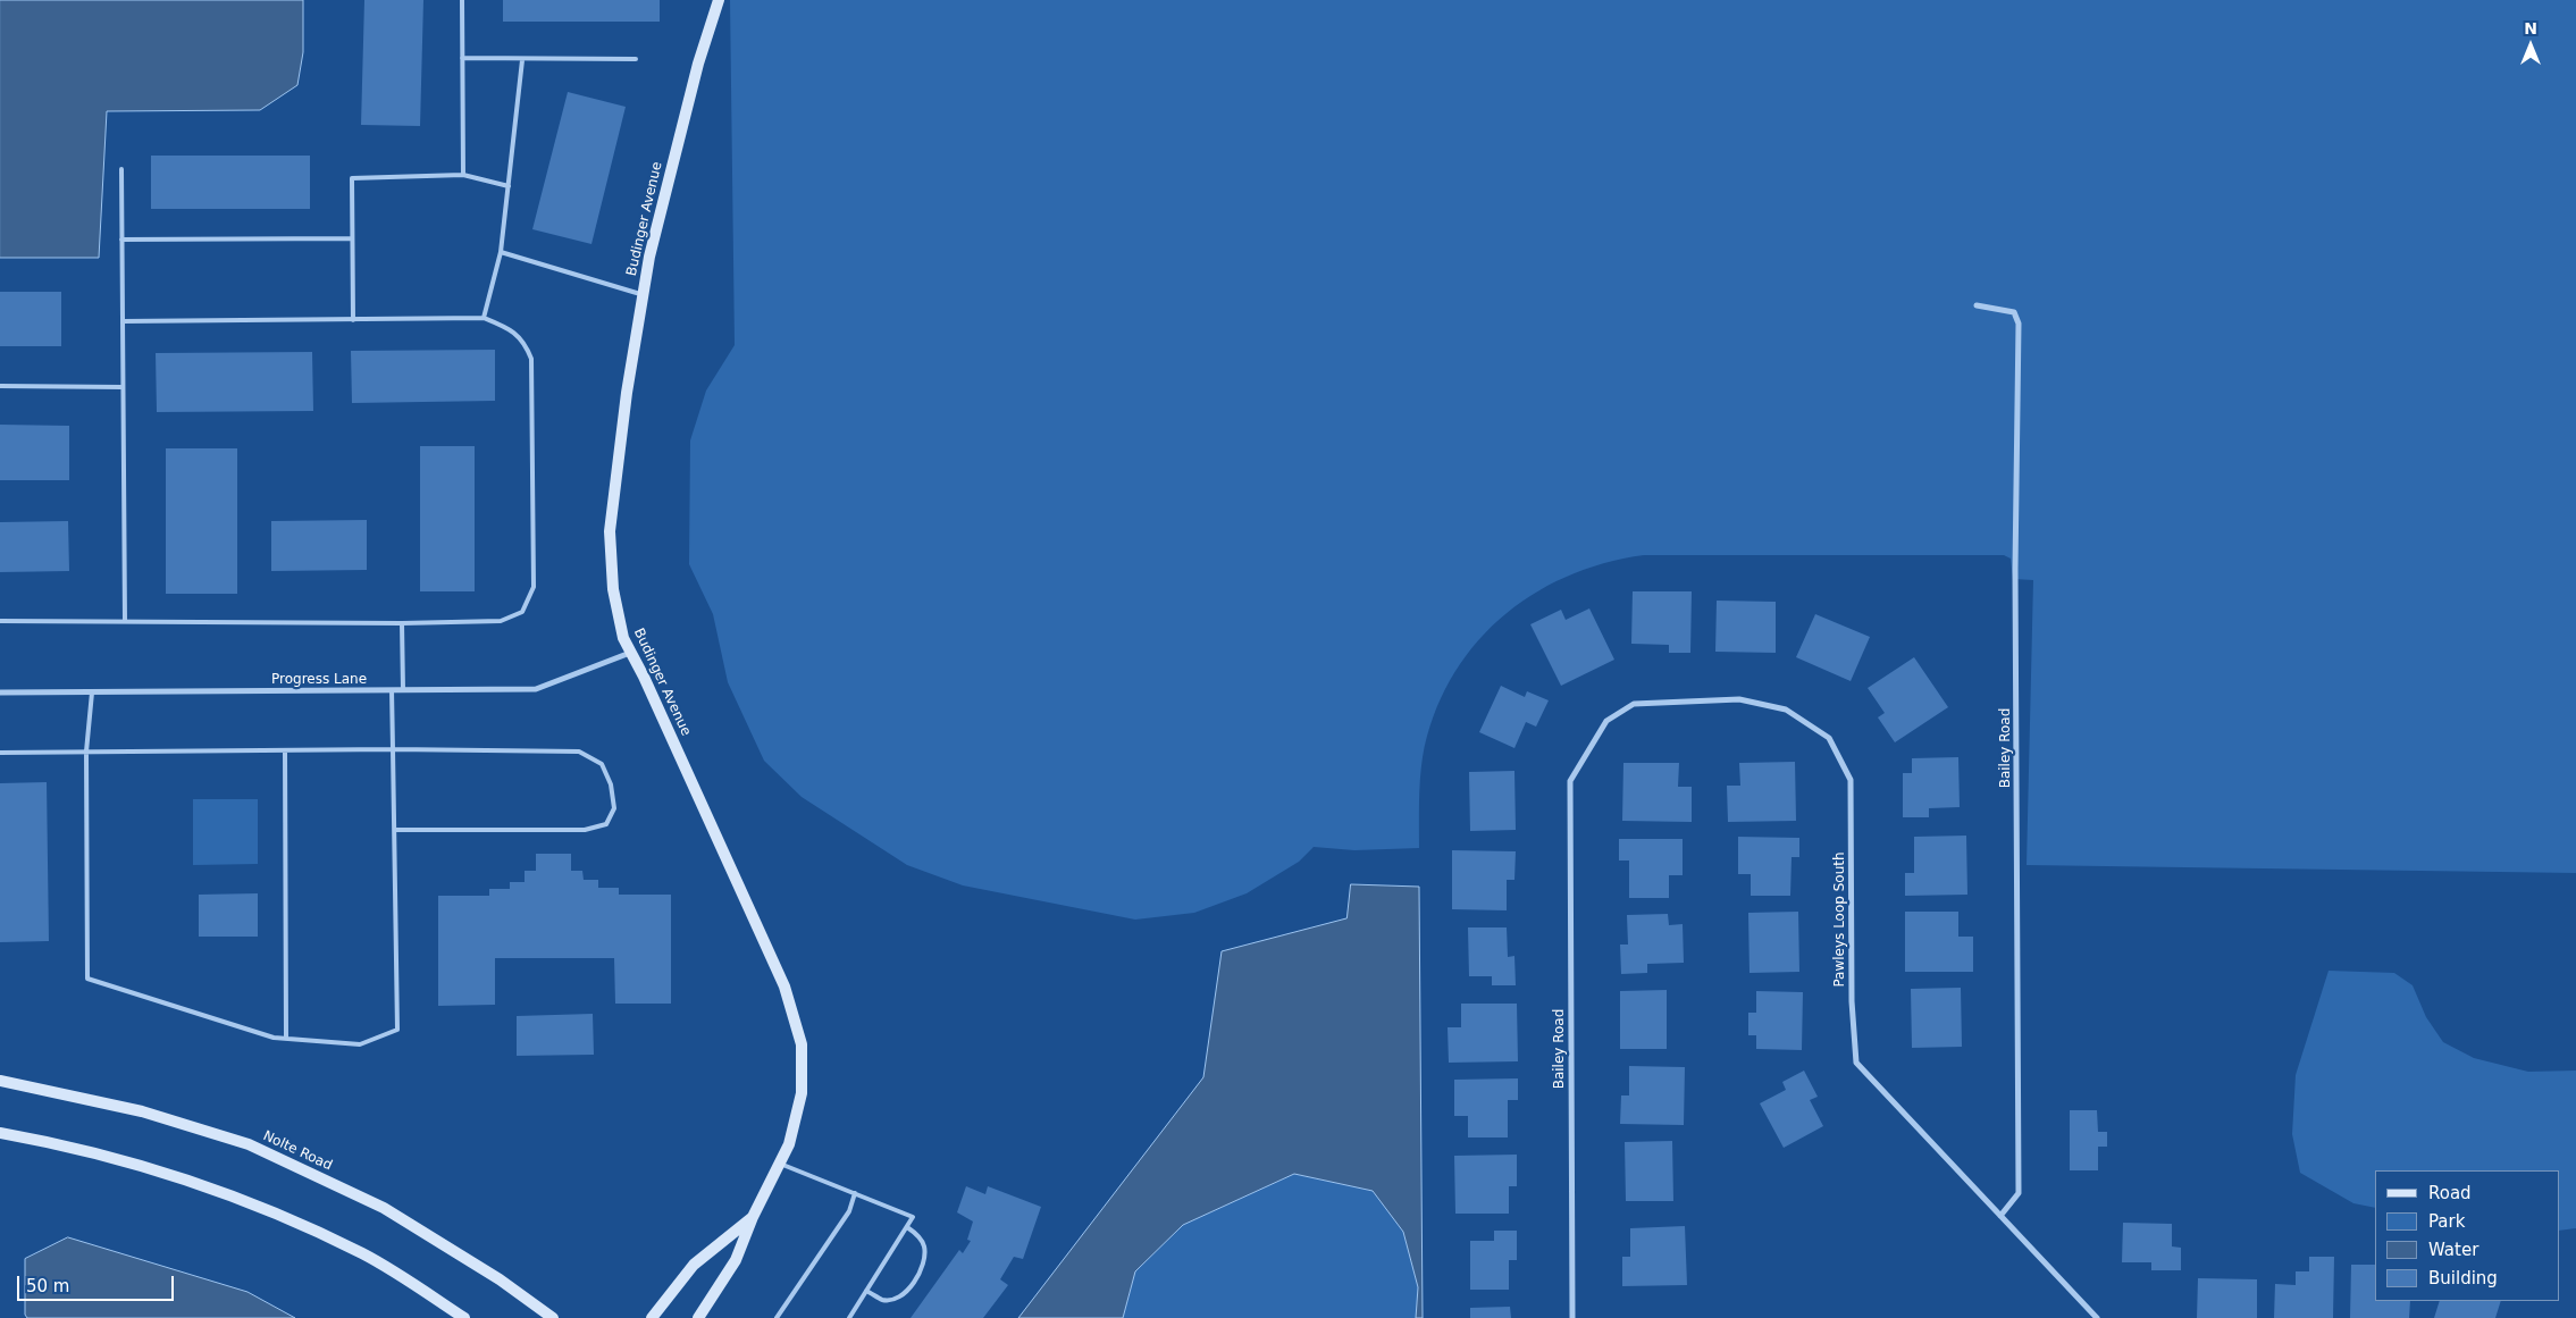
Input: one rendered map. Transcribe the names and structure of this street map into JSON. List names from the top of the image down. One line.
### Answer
{"streets":{"street":["Budinger Avenue","Progress Lane","Bailey Road","Pawleys Loop South","Nolte Road"]},"crossings":[["Budinger Avenue","Progress Lane"],["Bailey Road","Pawleys Loop South"]],"legend":["Road","Park","Water","Building"],"scale_bar":"50 m","north":"top"}
